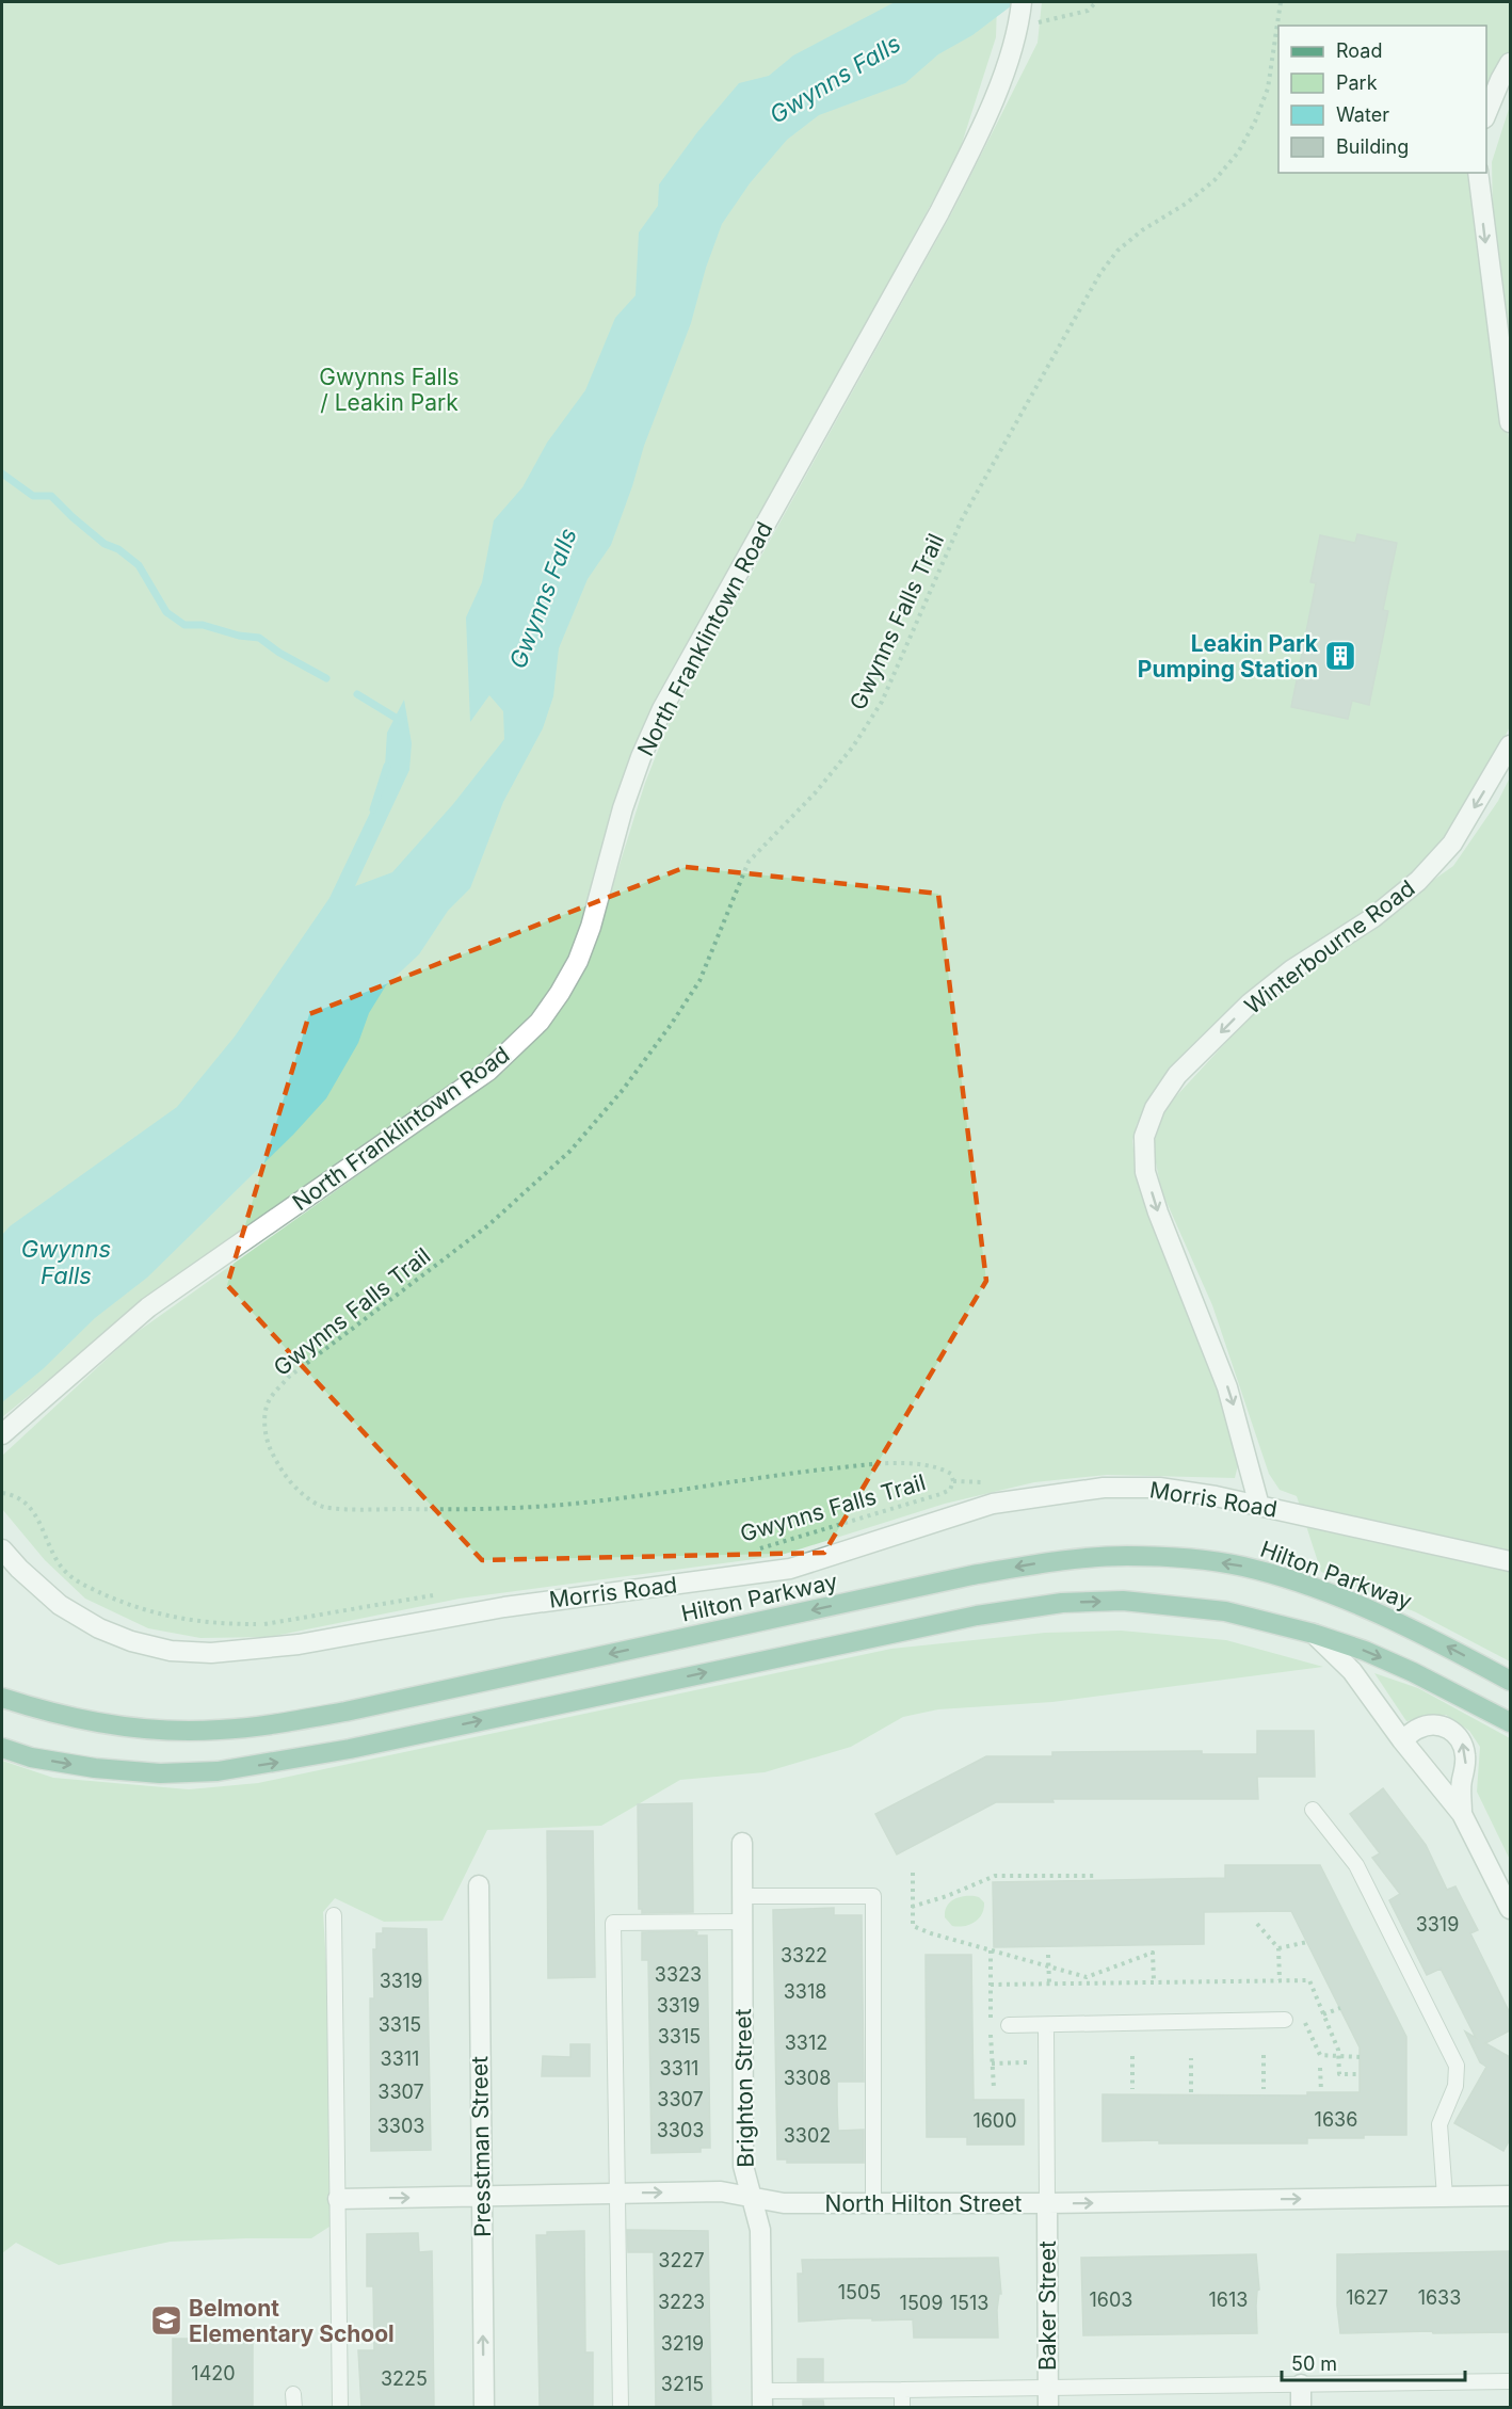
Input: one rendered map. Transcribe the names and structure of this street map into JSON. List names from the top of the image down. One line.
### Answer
{"streets":{"main road":["Hilton Parkway"],"street":["North Franklintown Road","Winterbourne Road","Morris Road","Brighton Street","Presstman Street","North Hilton Street","Baker Street"],"path":["Gwynns Falls Trail"]},"crossings":[["Winterbourne Road","Morris Road"],["Brighton Street","North Hilton Street"],["Presstman Street","North Hilton Street"],["North Hilton Street","Baker Street"]],"one_way":["Winterbourne Road","Presstman Street","North Hilton Street"],"water":["Gwynns Falls"],"parks":["Gwynns Falls / Leakin Park"],"places":{"building":["Leakin Park Pumping Station"],"school or university":["Belmont Elementary School"]},"house_numbers":["3319","3322","3323","3319","3318","3319","3315","3315","3312","3311","3311","3308","3307","3307","1636","1600","3303","3303","3302","3227","1505","1627","1633","1603","1613","3223","1509","1513","3219","1420","3225","3215"],"legend":["Road","Park","Water","Building"],"scale_bar":"50 m"}
